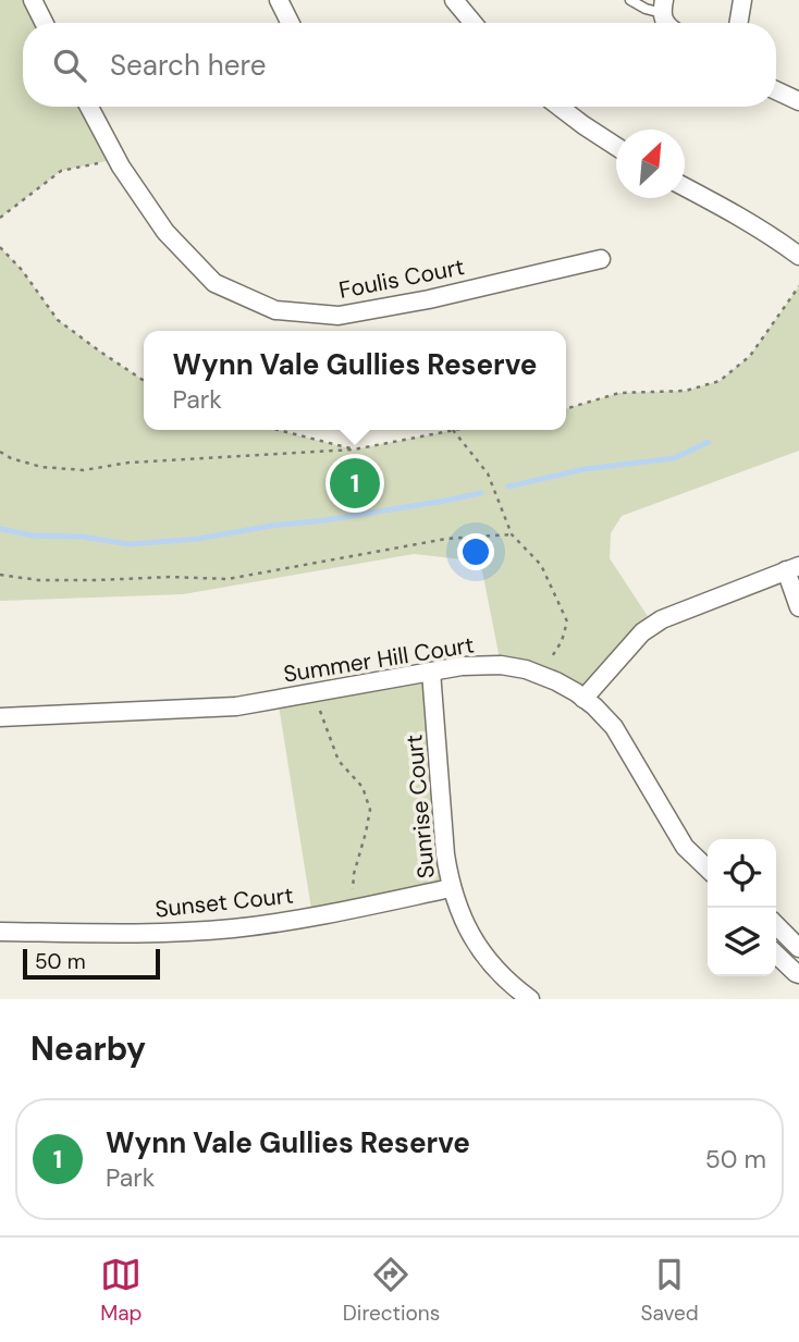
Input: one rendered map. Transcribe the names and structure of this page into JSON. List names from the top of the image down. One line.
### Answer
{"streets":{"street":["Foulis Court","Summer Hill Court","Sunrise Court","Sunset Court"]},"crossings":[["Summer Hill Court","Sunrise Court"],["Sunrise Court","Sunset Court"]],"scale_bar":"50 m","north":"top right","page":{"search":"Search here","popup":["Wynn Vale Gullies Reserve","Park"],"pins":"1","scale":"50 m","heading":"Nearby","list":[{"mark":"1","name":"Wynn Vale Gullies Reserve","note":"Park","value":"50 m"}],"nav":["Map","Directions","Saved"]}}
